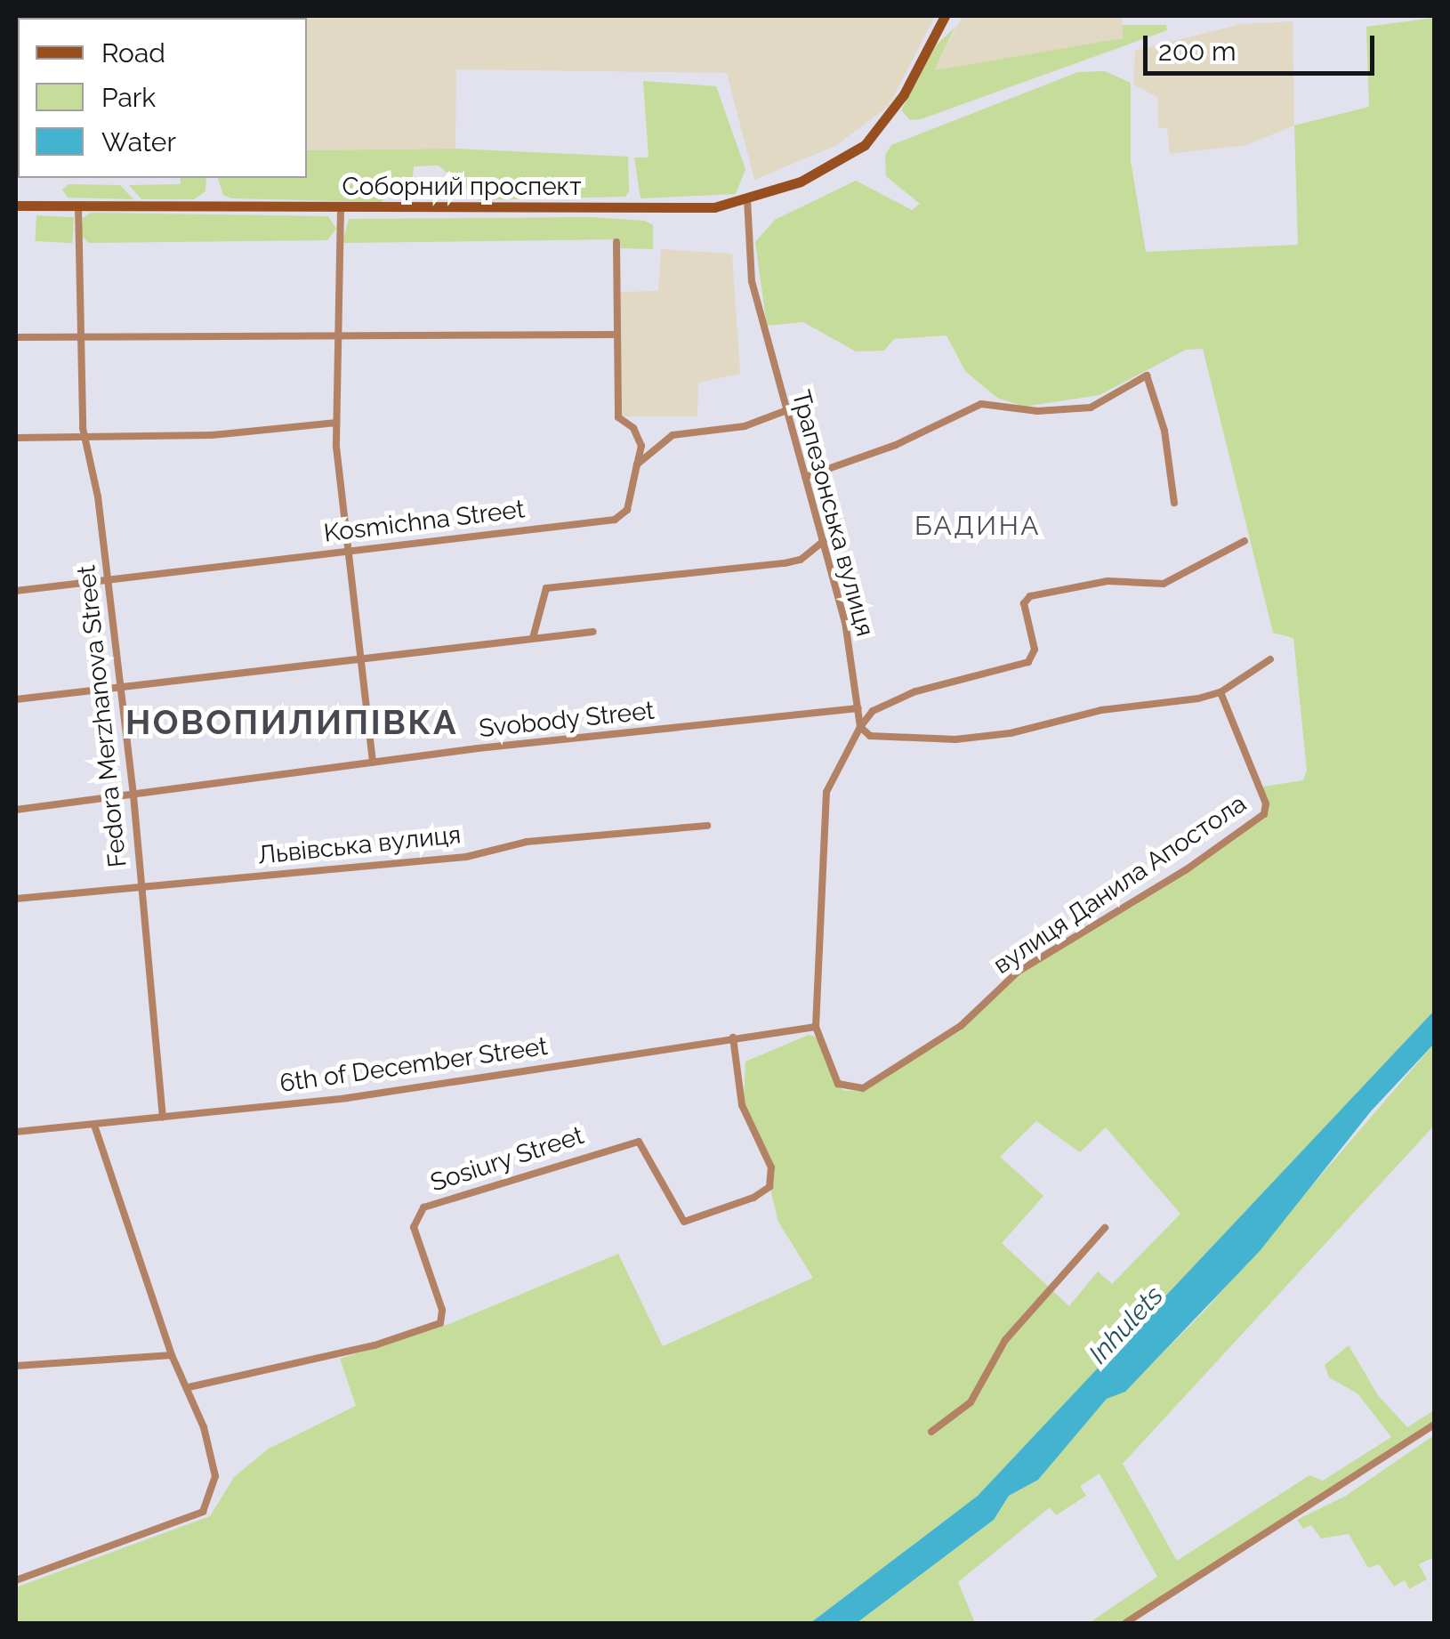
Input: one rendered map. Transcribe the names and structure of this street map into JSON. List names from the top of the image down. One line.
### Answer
{"streets":{"main road":["Соборний проспект"],"street":["Трапезонська вулиця","Kosmichna Street","Fedora Merzhanova Street","Svobody Street","Львівська вулиця","вулиця Данила Апостола","6th of December Street","Sosiury Street"]},"crossings":[["Соборний проспект","Трапезонська вулиця"],["Соборний проспект","Fedora Merzhanova Street"],["Трапезонська вулиця","Svobody Street"],["Kosmichna Street","Fedora Merzhanova Street"],["Fedora Merzhanova Street","Svobody Street"],["Fedora Merzhanova Street","Львівська вулиця"],["Fedora Merzhanova Street","6th of December Street"],["вулиця Данила Апостола","6th of December Street"],["6th of December Street","Sosiury Street"]],"districts":["БАДИНА","НОВОПИЛИПІВКА"],"water":["Inhulets"],"legend":["Road","Park","Water"],"scale_bar":"200 m"}
